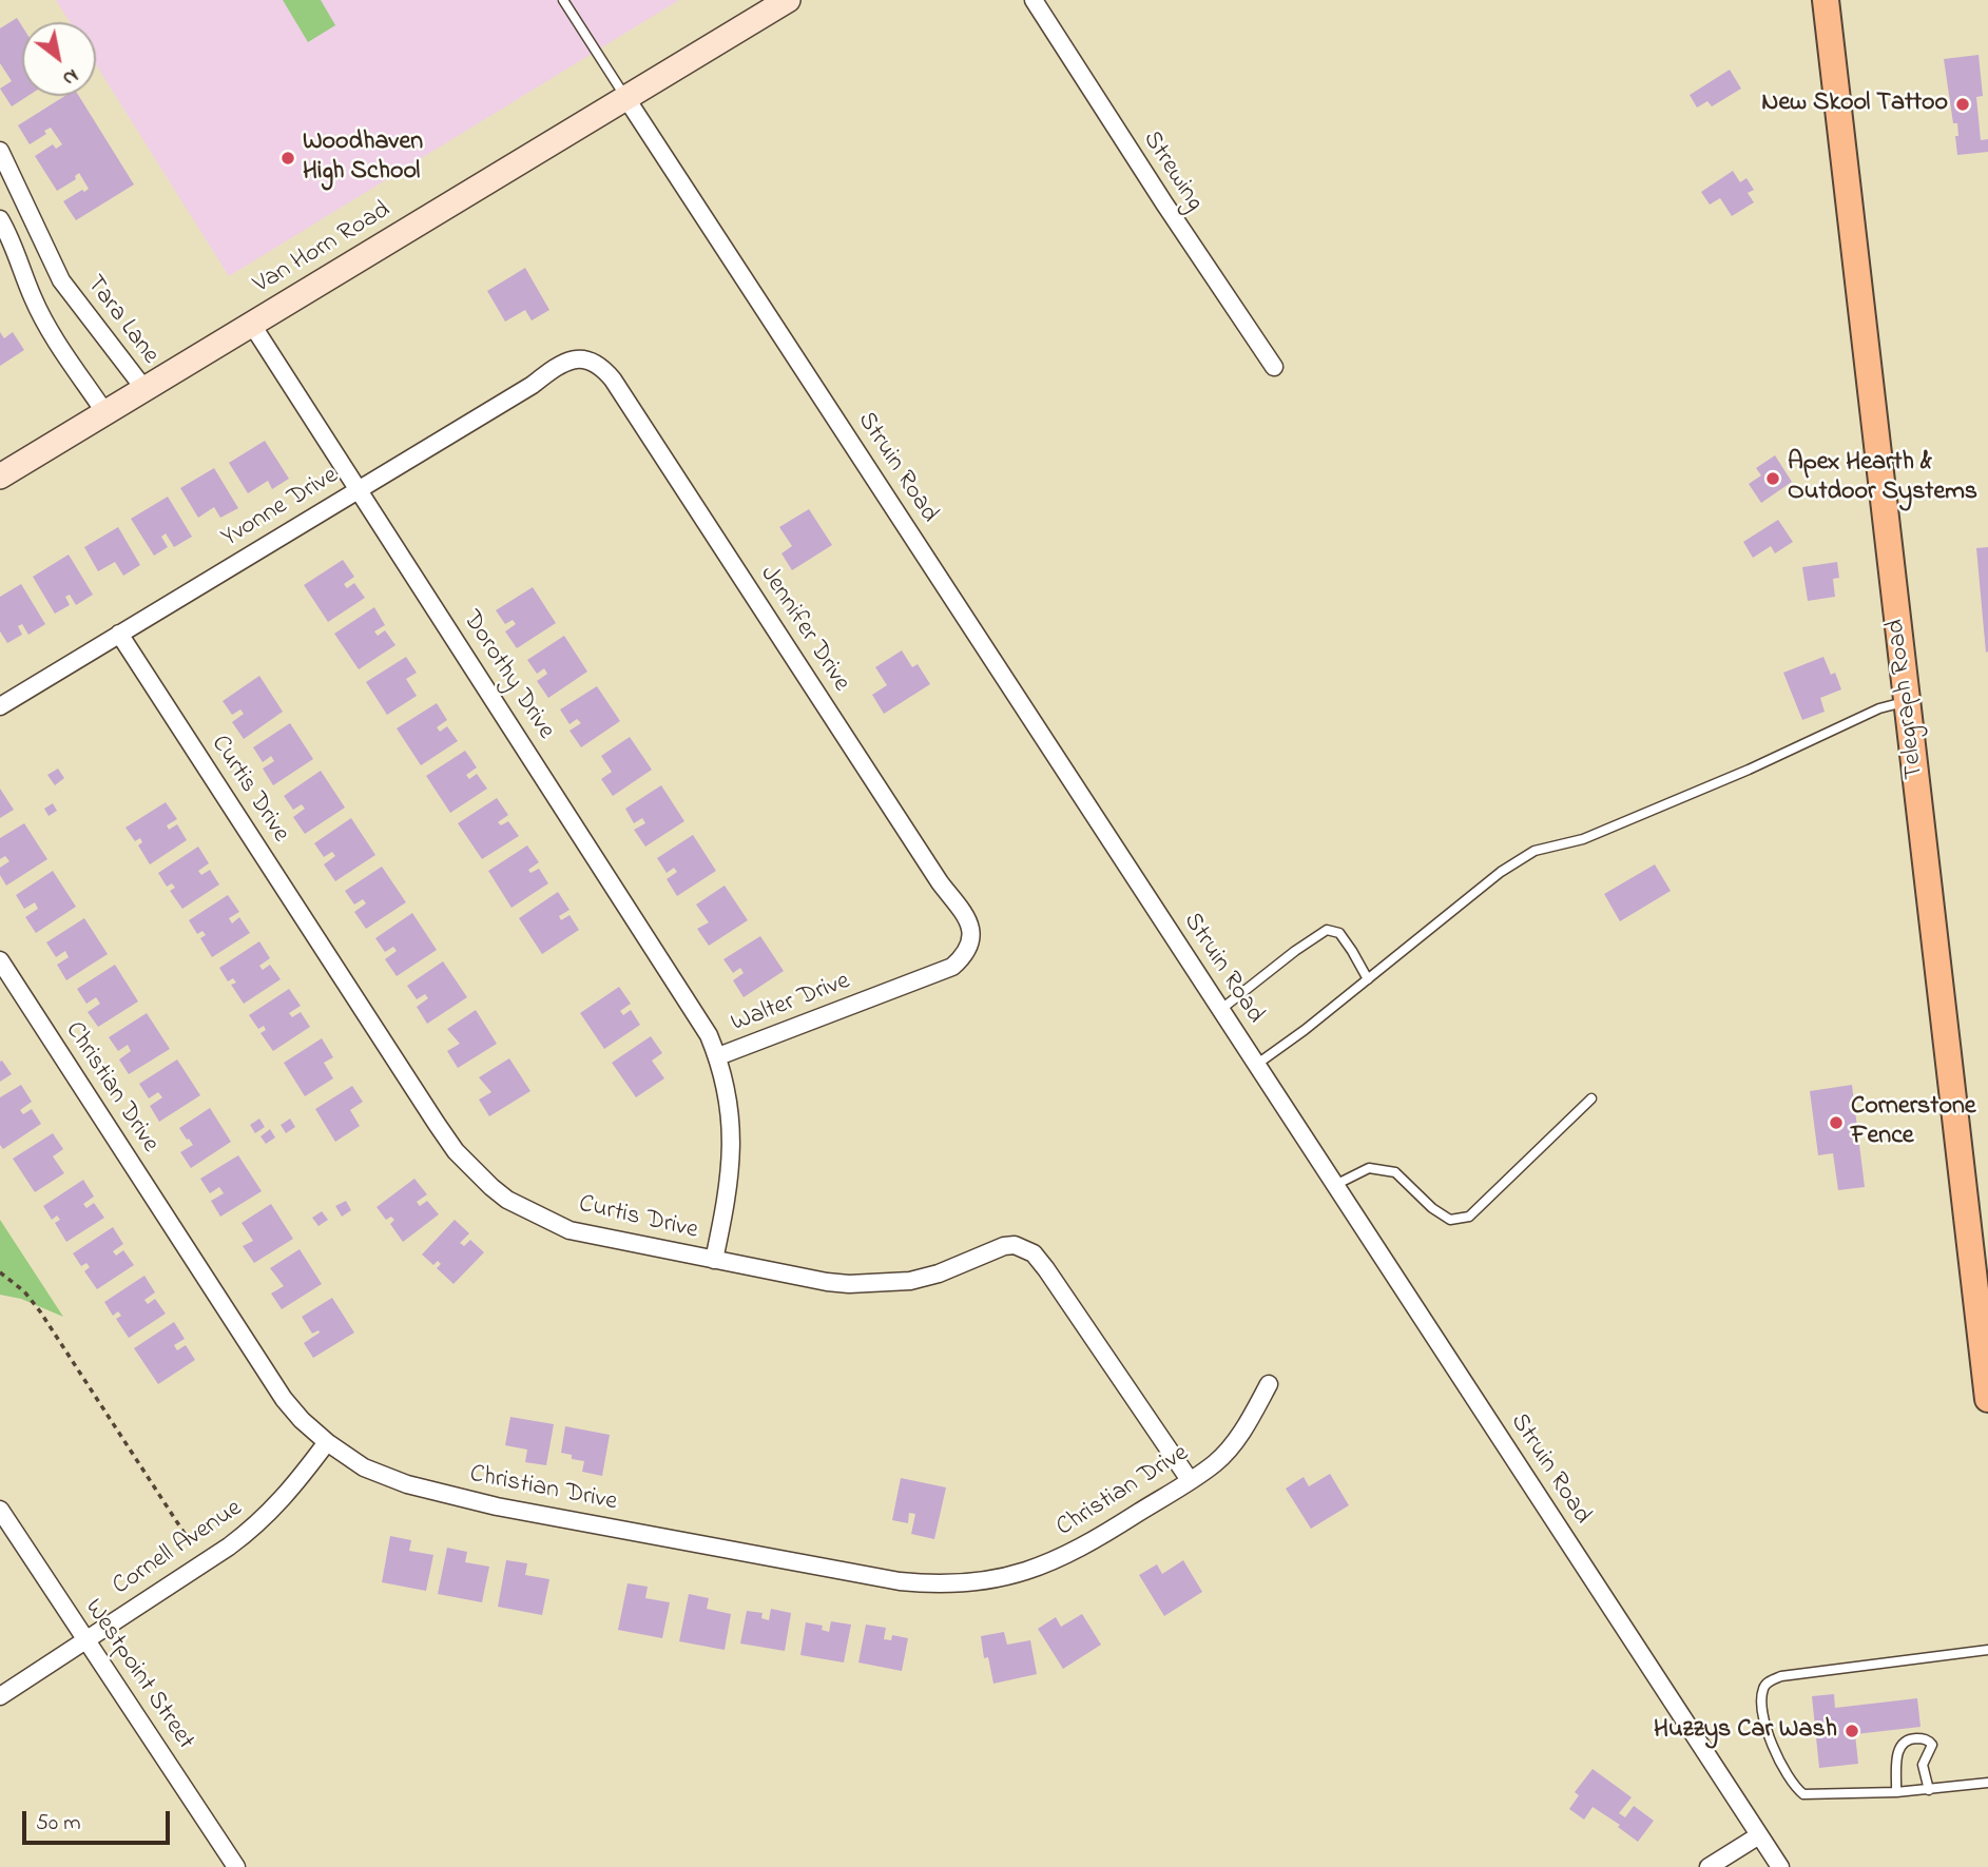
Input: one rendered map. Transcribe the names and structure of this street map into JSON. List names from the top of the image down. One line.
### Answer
{"streets":{"main road":["Van Horn Road","Telegraph Road"],"street":["Strewing","Tara Lane","Struin Road","Yvonne Drive","Jennifer Drive","Dorothy Drive","Curtis Drive","Walter Drive","Christian Drive","Cornell Avenue","Westpoint Street"]},"crossings":[["Van Horn Road","Tara Lane"],["Van Horn Road","Struin Road"],["Van Horn Road","Dorothy Drive"],["Yvonne Drive","Jennifer Drive"],["Yvonne Drive","Dorothy Drive"],["Yvonne Drive","Curtis Drive"],["Jennifer Drive","Walter Drive"],["Dorothy Drive","Walter Drive"],["Curtis Drive","Walter Drive"],["Curtis Drive","Christian Drive"],["Christian Drive","Cornell Avenue"],["Cornell Avenue","Westpoint Street"]],"places":["New Skool Tattoo","Woodhaven High School","Apex Hearth & Outdoor Systems","Cornerstone Fence","Huzzys Car Wash"],"scale_bar":"50 m","north":"bottom right"}
